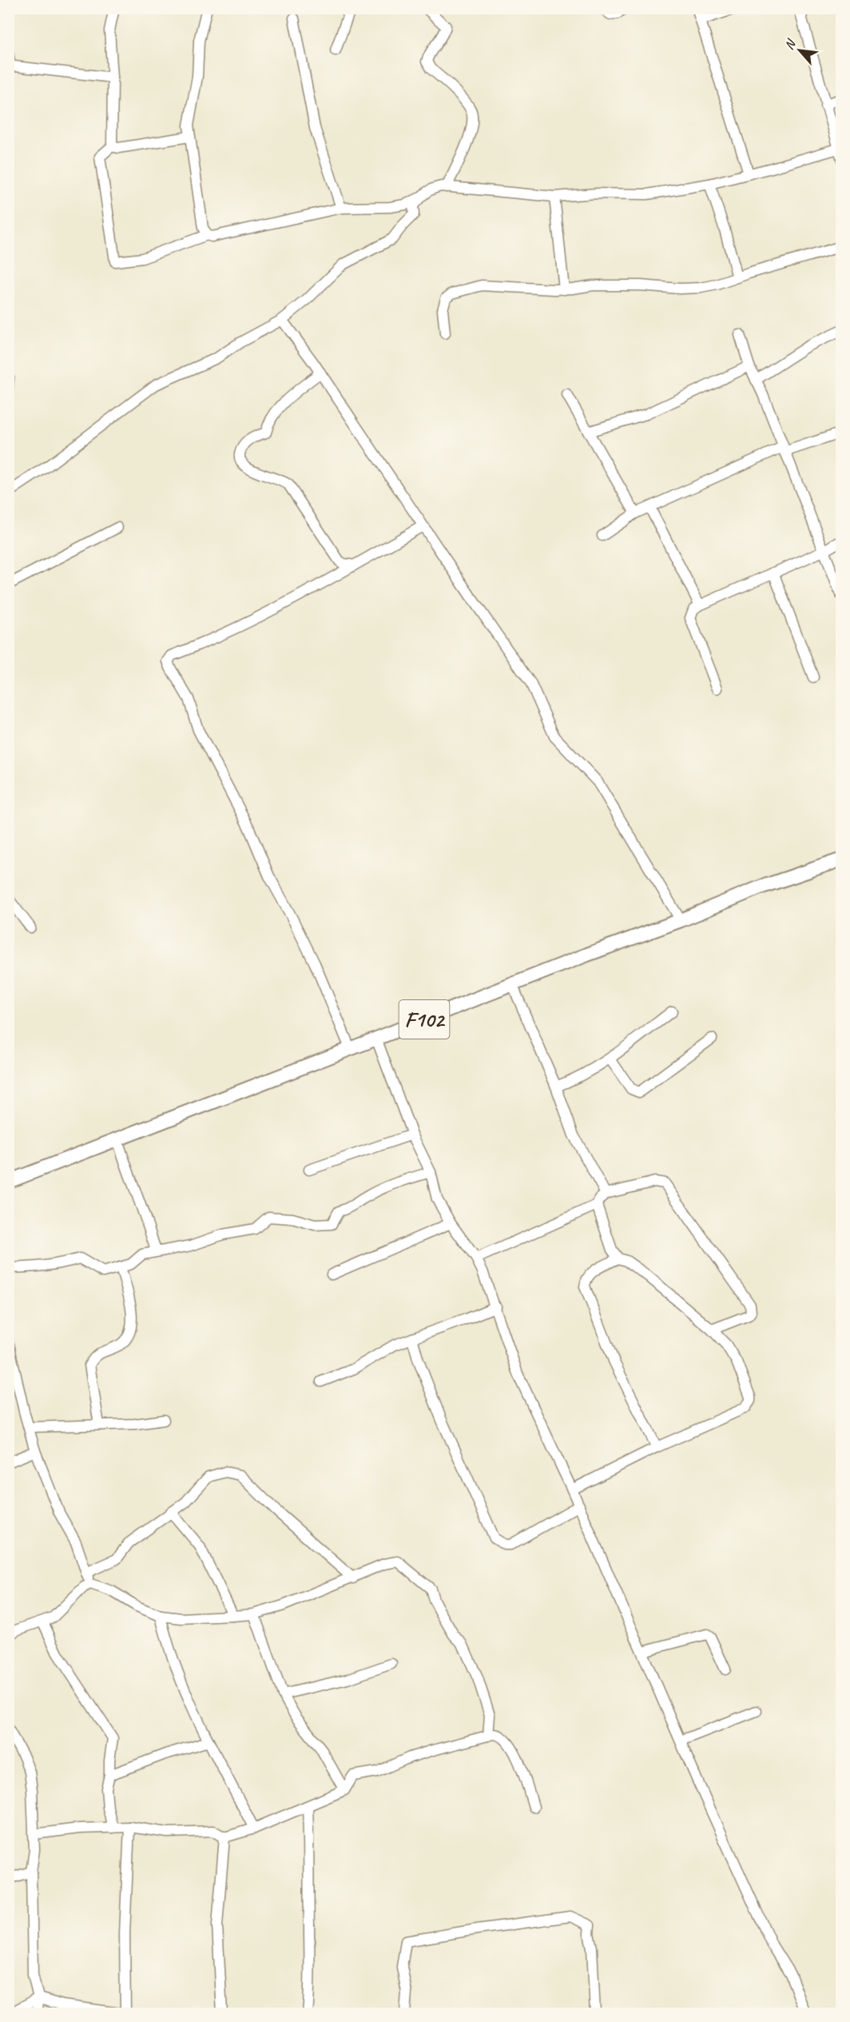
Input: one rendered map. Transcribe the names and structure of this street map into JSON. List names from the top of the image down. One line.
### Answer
{"streets":{"main road":["F102"]},"north":"top left"}
